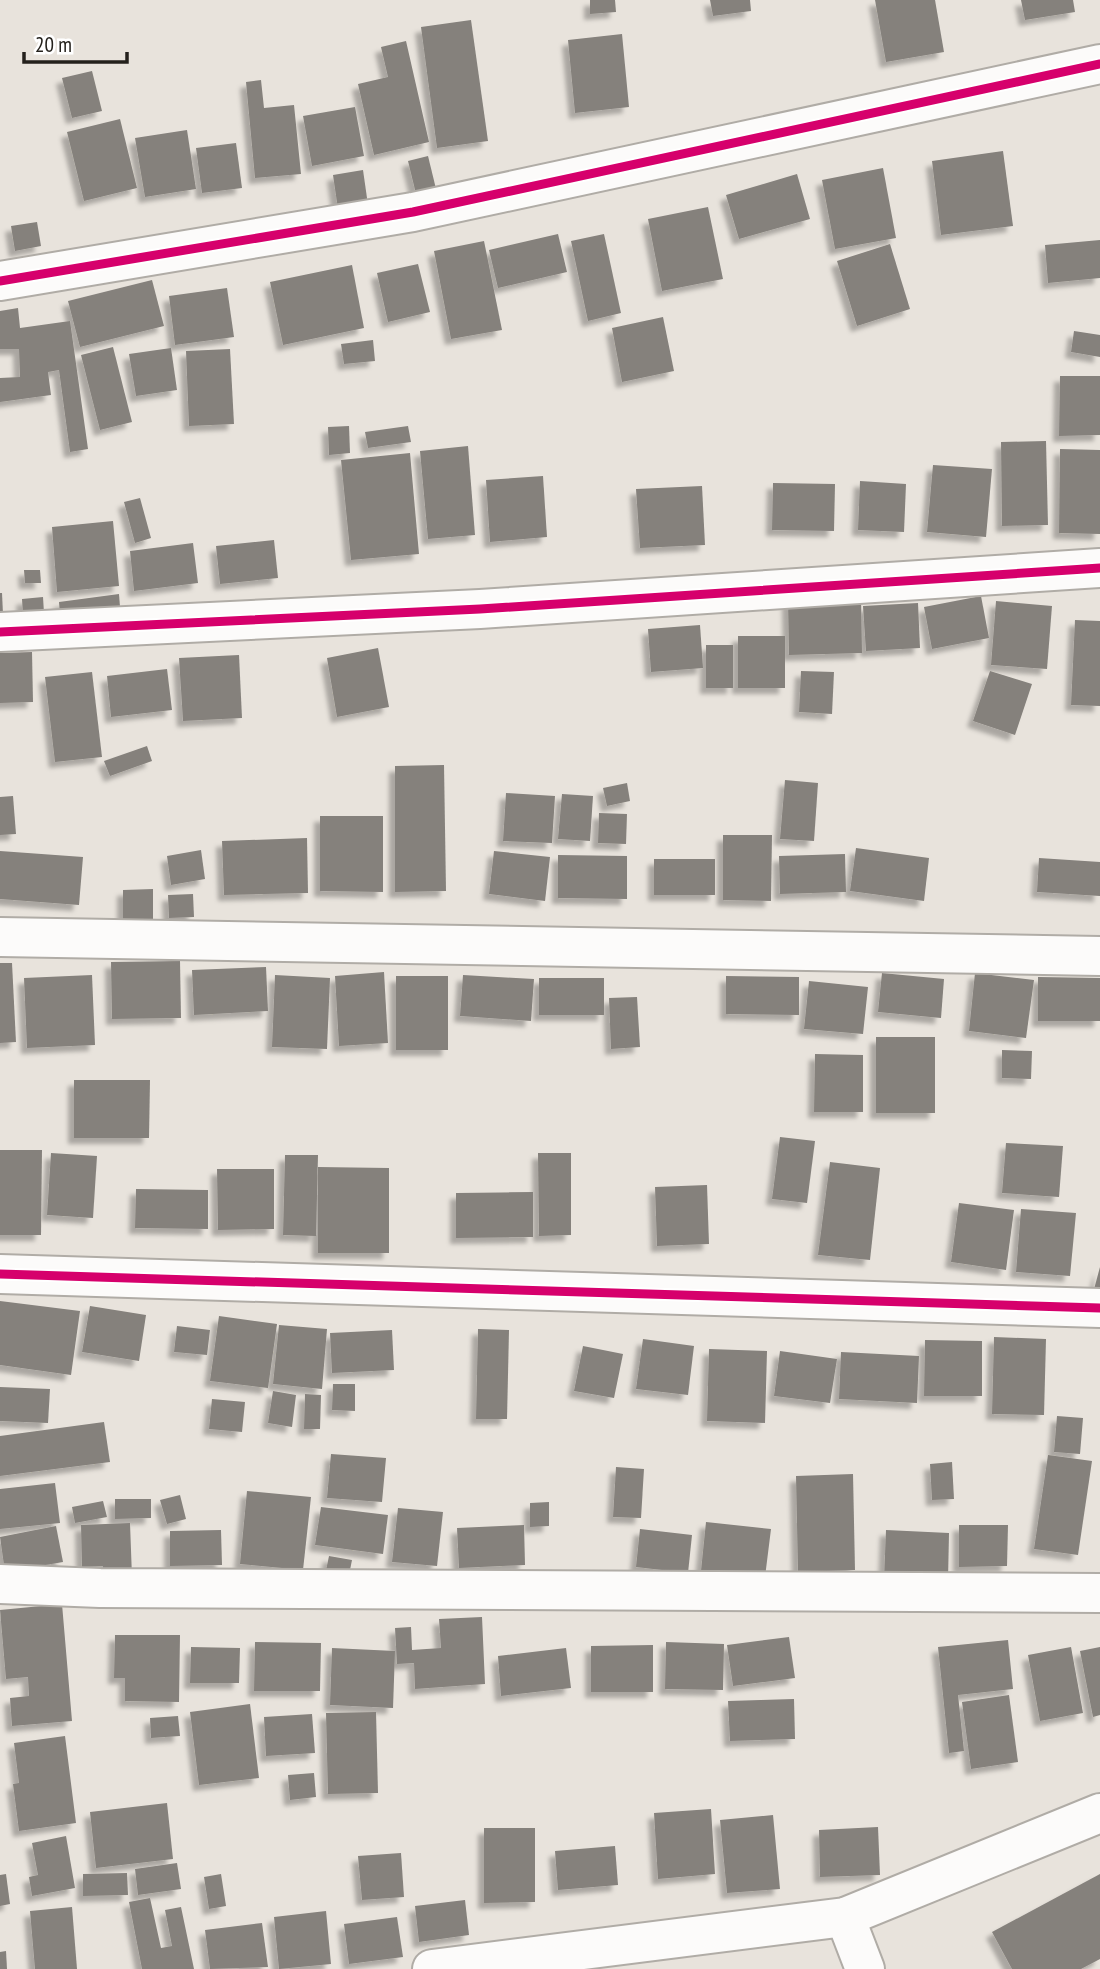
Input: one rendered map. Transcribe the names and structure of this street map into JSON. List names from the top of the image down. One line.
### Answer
{"scale_bar":"20 m"}
